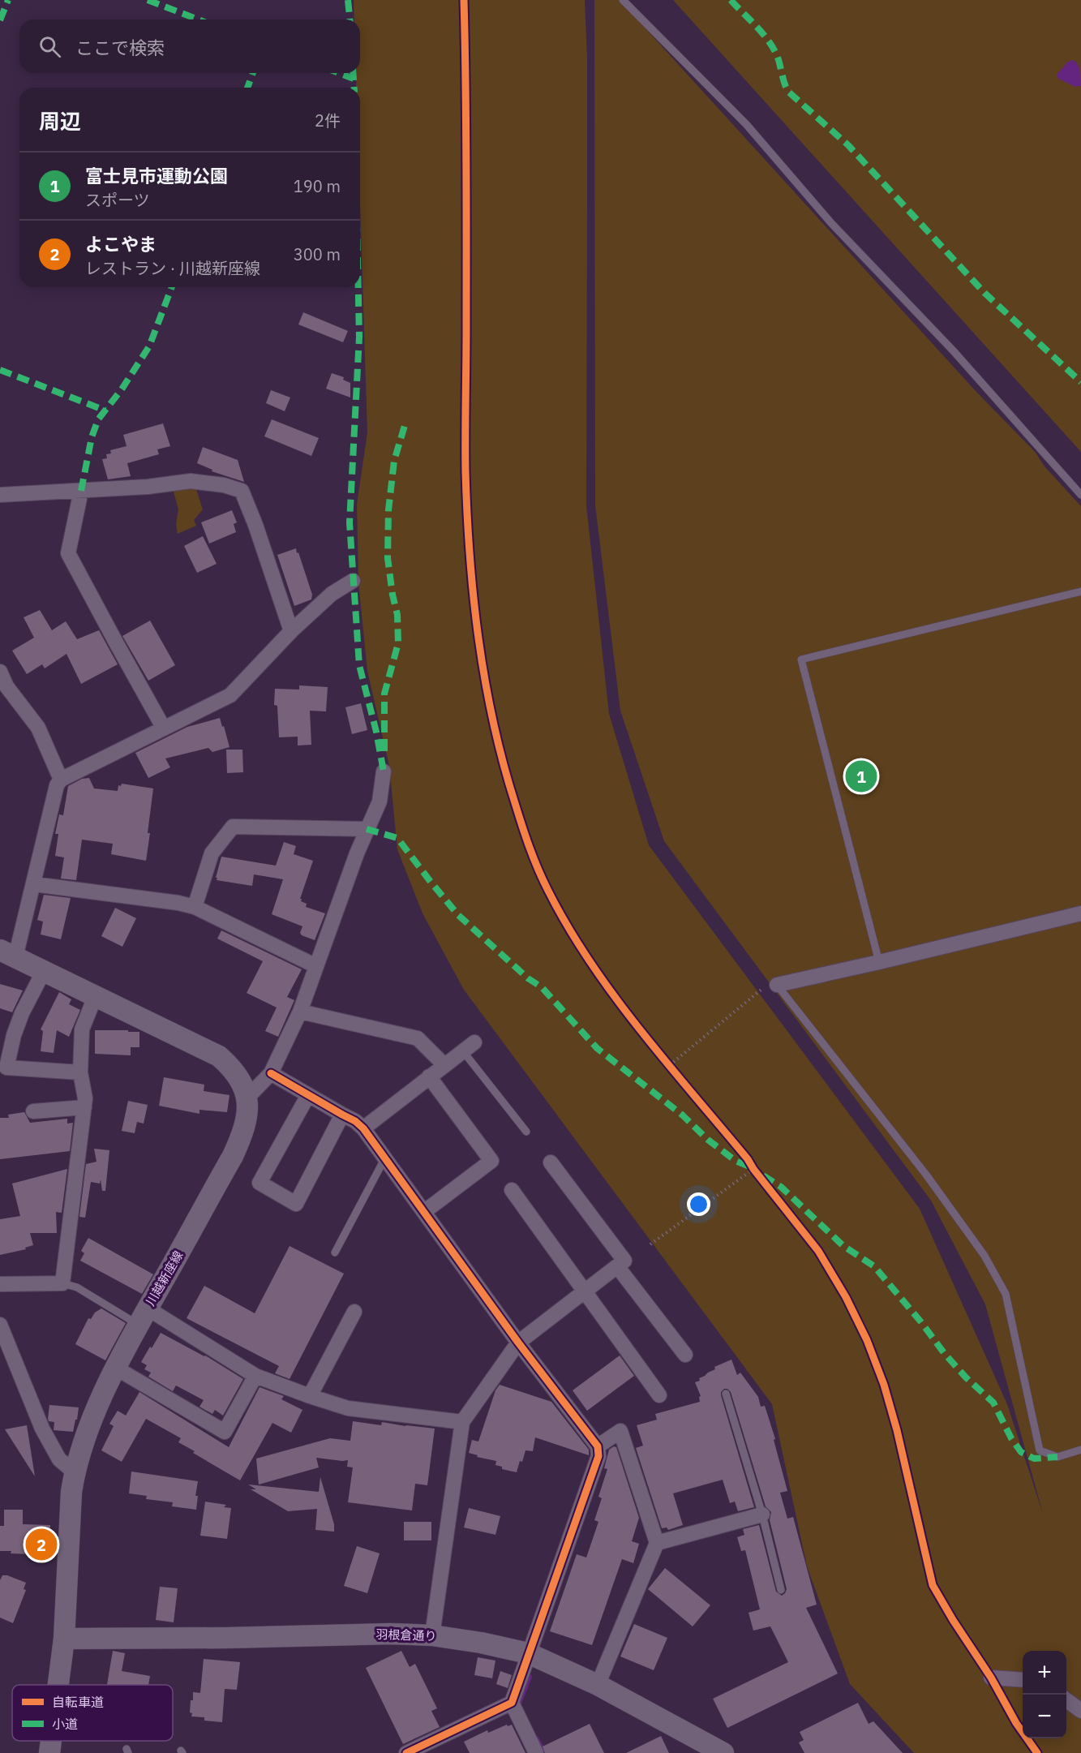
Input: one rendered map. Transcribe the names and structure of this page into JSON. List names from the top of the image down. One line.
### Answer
{"streets":{"main road":["川越新座線","羽根倉通り"]},"crossings":[["川越新座線","羽根倉通り"]],"legend":["自転車道","小道"],"page":{"search":"ここで検索","heading":["周辺","2件"],"list":[{"mark":"1","name":"富士見市運動公園","note":"スポーツ","value":"190 m"},{"mark":"2","name":"よこやま","note":"レストラン · 川越新座線","value":"300 m"}],"pins":["1","2"],"map_buttons":["+","−"]}}
